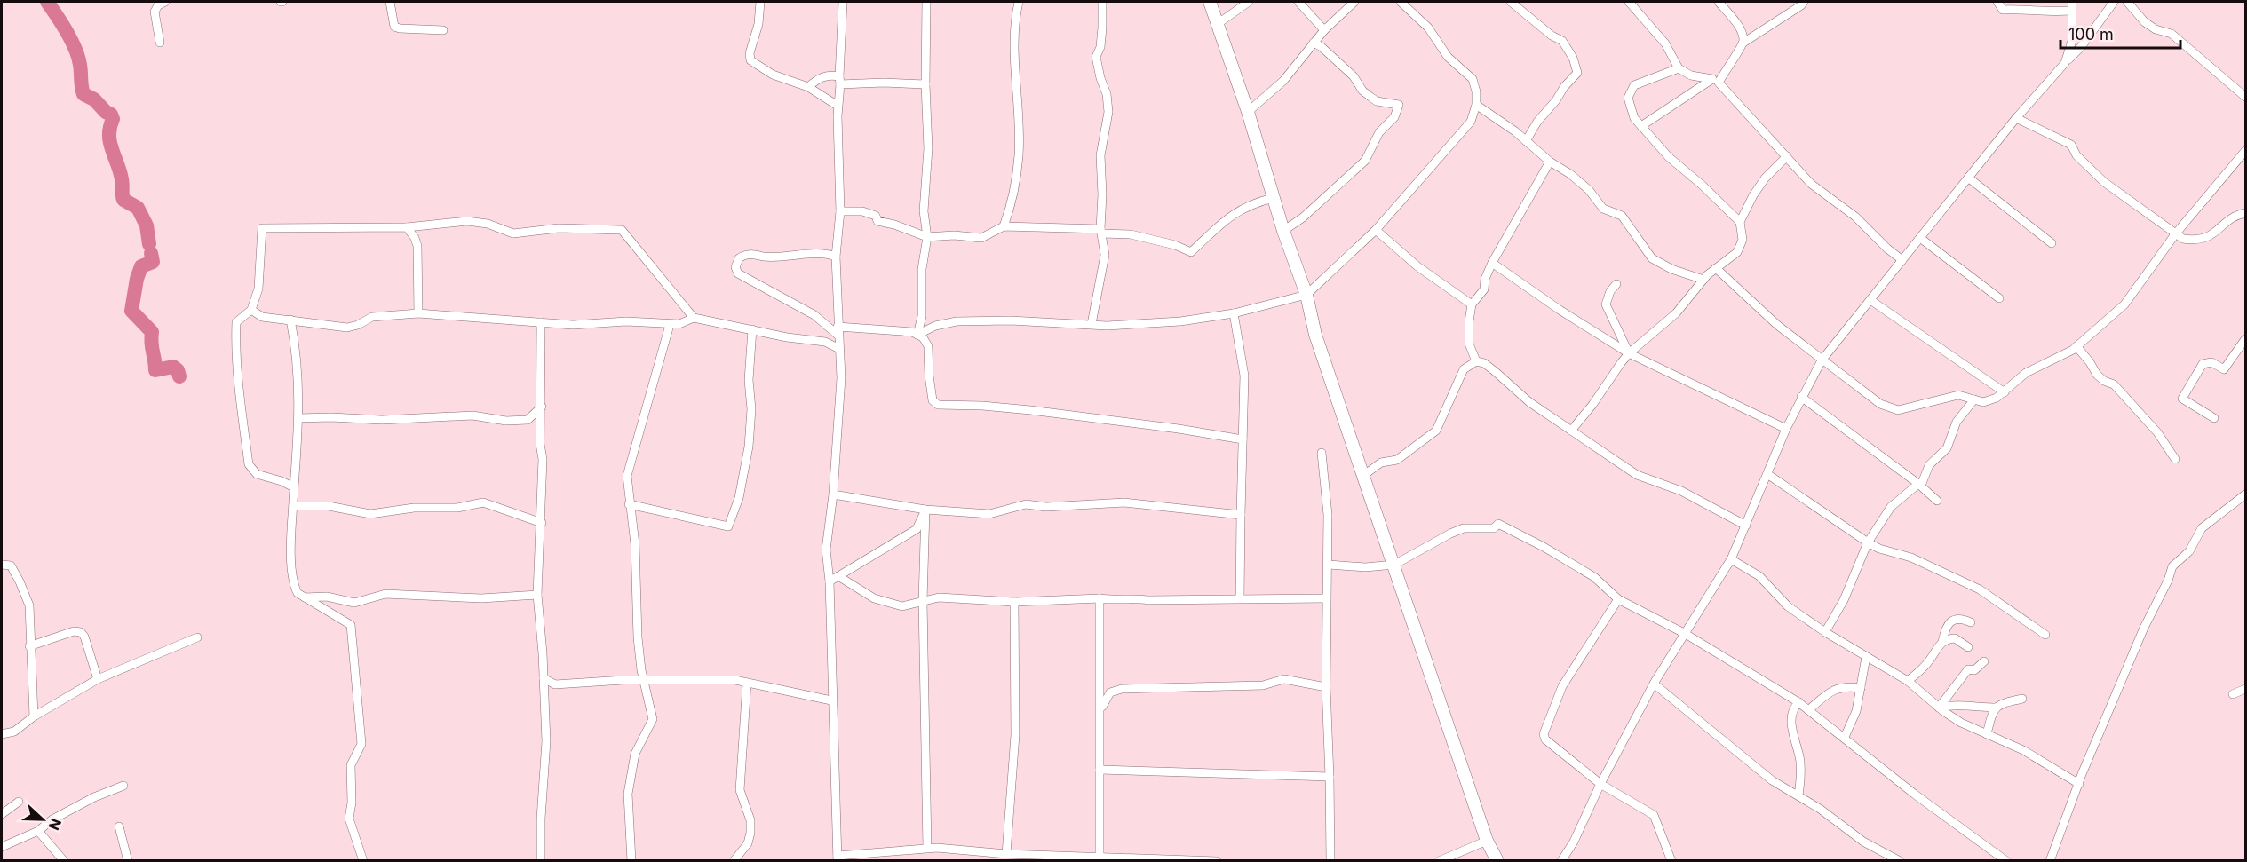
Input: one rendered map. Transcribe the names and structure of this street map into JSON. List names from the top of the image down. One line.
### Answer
{"scale_bar":"100 m","north":"right"}
